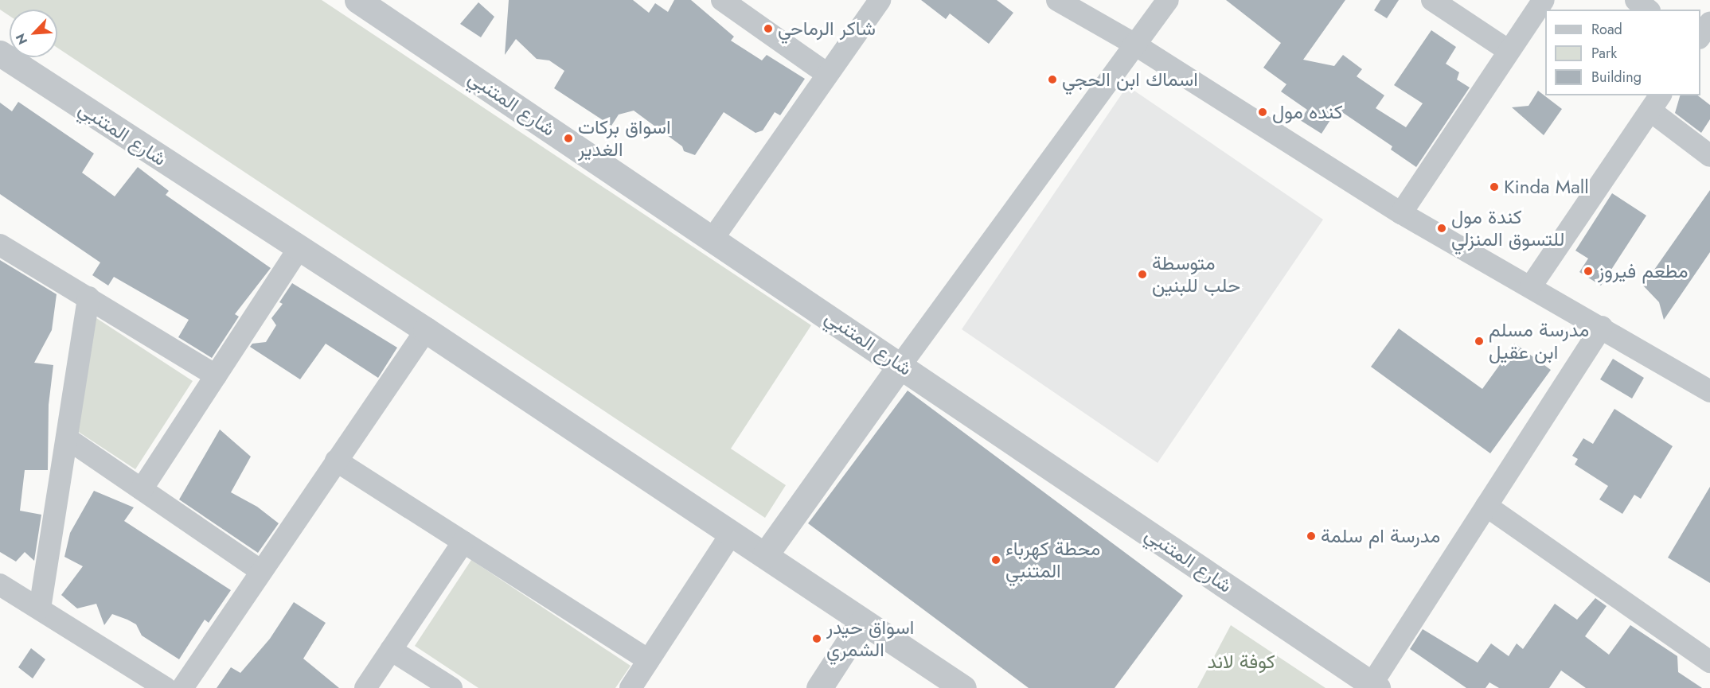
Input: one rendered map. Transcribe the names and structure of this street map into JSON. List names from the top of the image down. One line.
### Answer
{"streets":{"street":["شارع المتنبي"]},"parks":["كوفة لاند"],"places":["شاكر الرماحي","اسماك ابن الحجي","كنده مول","اسواق بركات الغدير","Kinda Mall","كندة مول للتسوق المنزلي","مطعم فيروز","متوسطة حلب للبنين","مدرسة مسلم ابن عقيل","مدرسة ام سلمة","محطة كهرباء المتنبي","اسواق حيدر الشمري"],"legend":["Road","Park","Building"],"north":"bottom left"}
